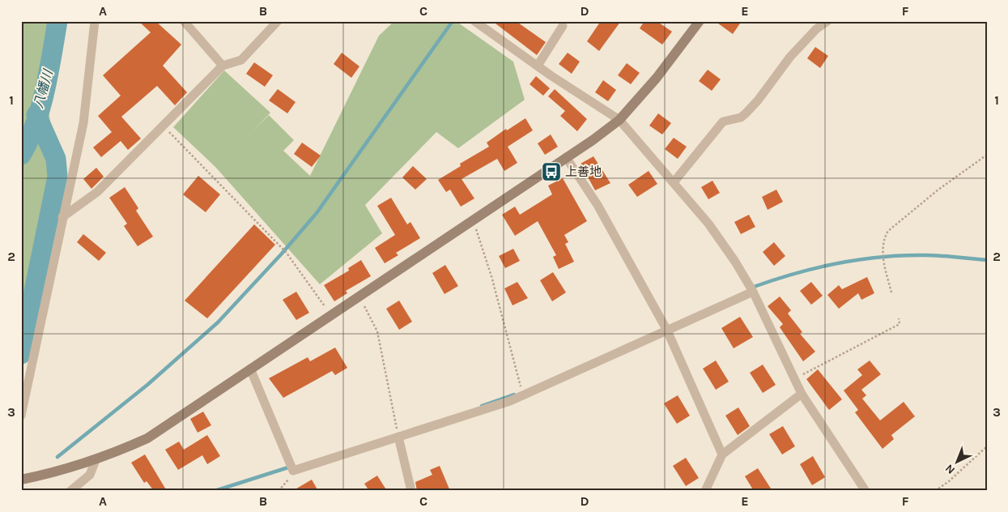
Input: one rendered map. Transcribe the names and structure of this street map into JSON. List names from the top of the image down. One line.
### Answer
{"water":["八幡川"],"places":{"bus stop":["上善地"]},"north":"bottom left","grid":{"columns":["A","B","C","D","E","F"],"rows":["1","2","3"]}}
